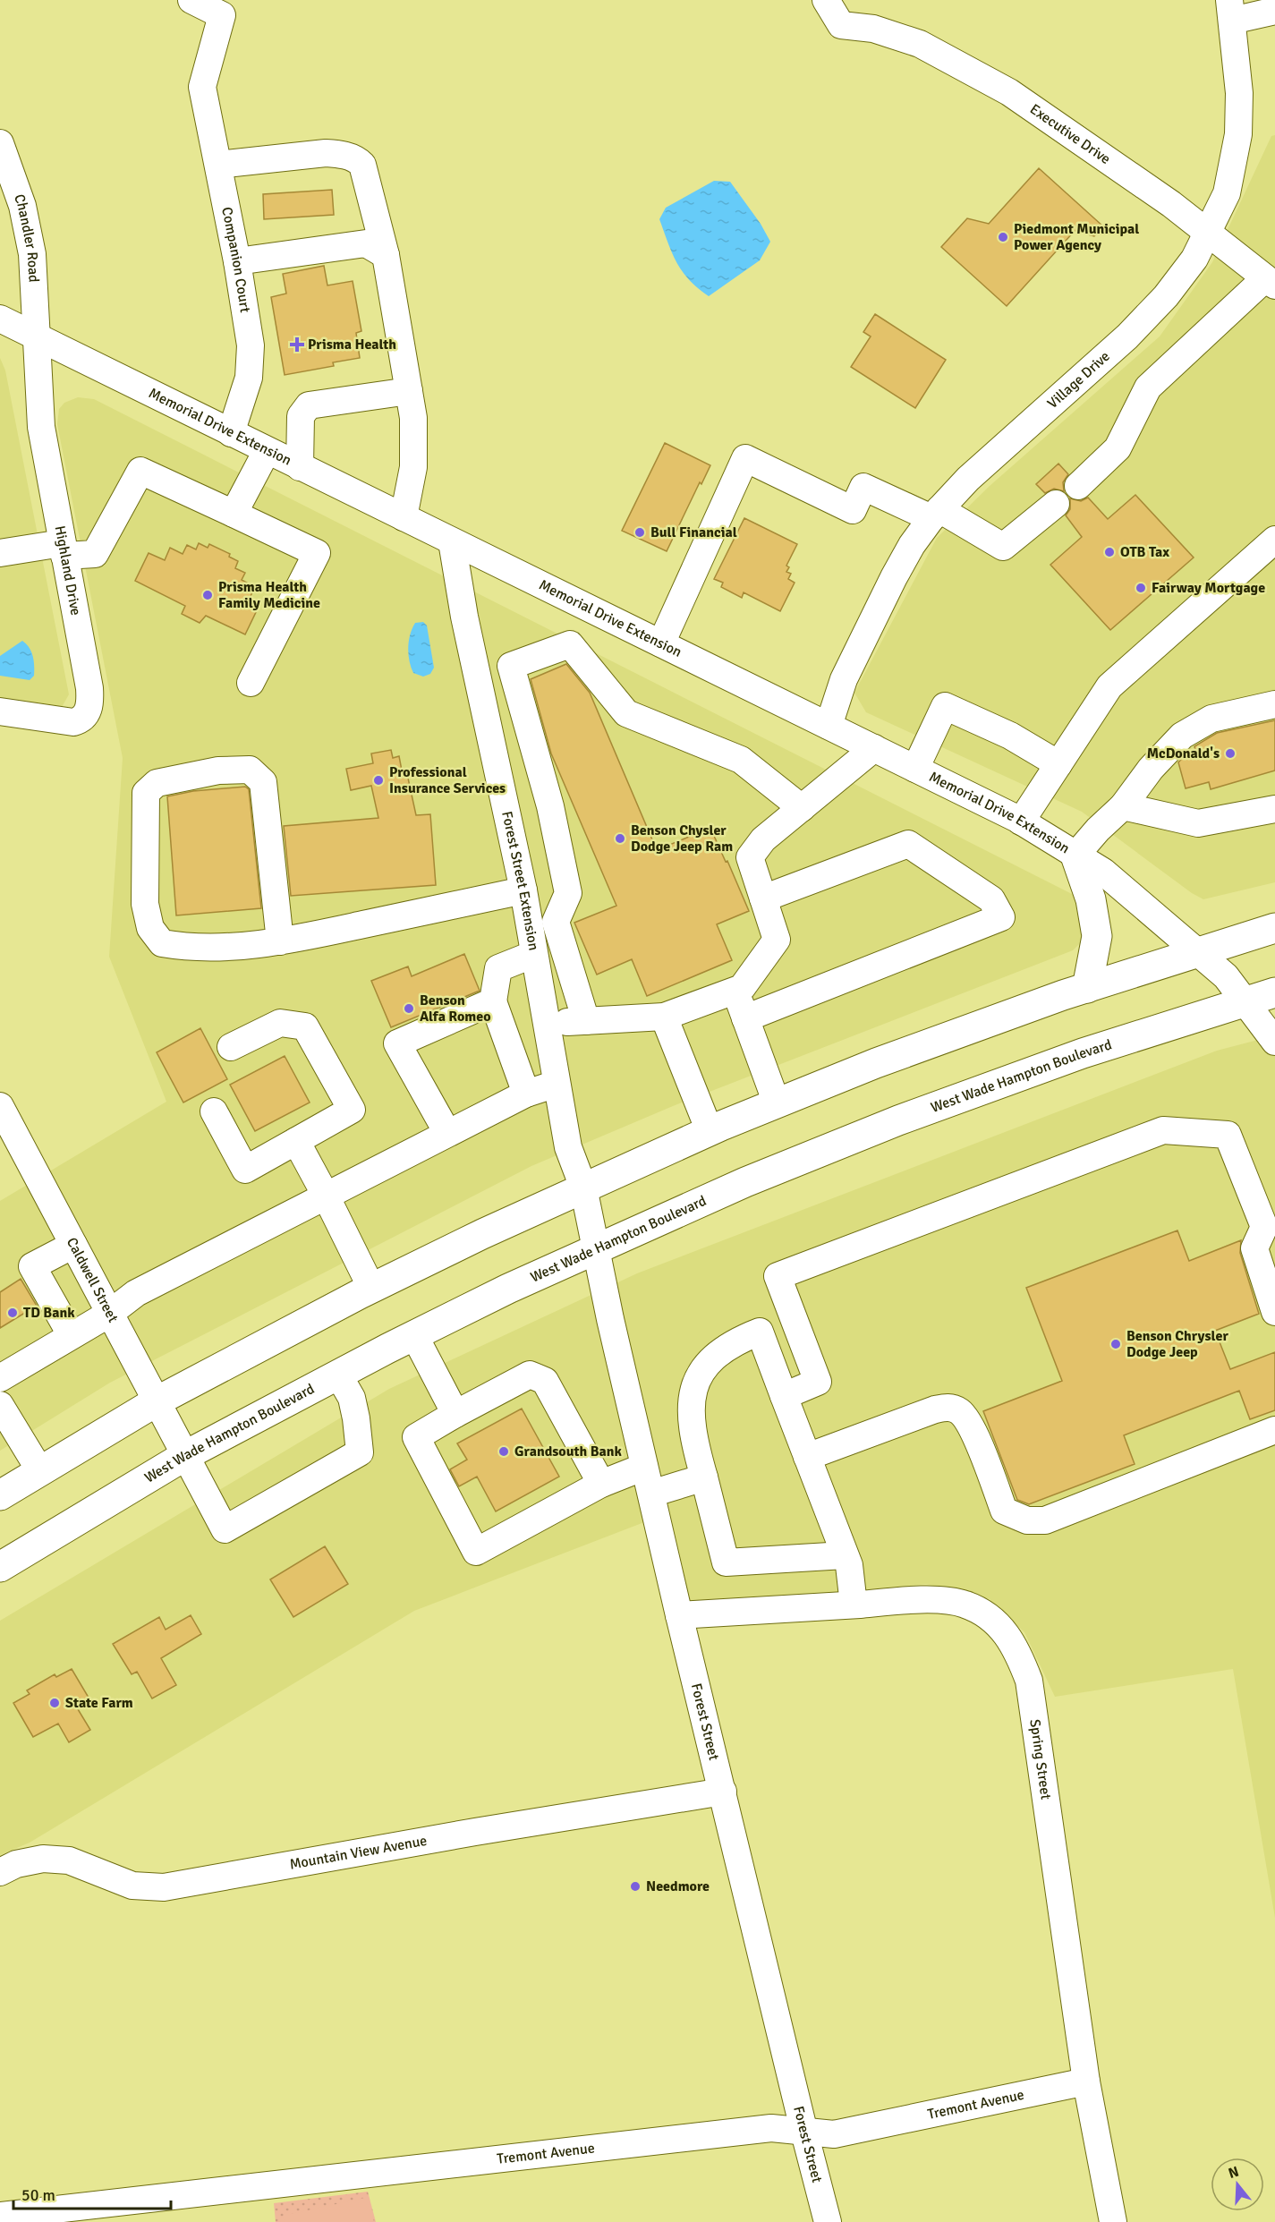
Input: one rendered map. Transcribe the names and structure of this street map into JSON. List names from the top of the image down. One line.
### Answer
{"streets":{"main road":["West Wade Hampton Boulevard"],"street":["Executive Drive","Chandler Road","Companion Court","Village Drive","Memorial Drive Extension","Highland Drive","Forest Street Extension","Caldwell Street","Forest Street","Spring Street","Mountain View Avenue","Tremont Avenue"]},"crossings":[["Executive Drive","Village Drive"],["Chandler Road","Memorial Drive Extension"],["Chandler Road","Highland Drive"],["Companion Court","Memorial Drive Extension"],["Village Drive","Memorial Drive Extension"],["Memorial Drive Extension","Highland Drive"],["Memorial Drive Extension","Forest Street Extension"],["Memorial Drive Extension","West Wade Hampton Boulevard"],["Forest Street Extension","Forest Street"],["West Wade Hampton Boulevard","Caldwell Street"],["West Wade Hampton Boulevard","Forest Street"],["Forest Street","Spring Street"],["Forest Street","Mountain View Avenue"],["Forest Street","Tremont Avenue"],["Spring Street","Tremont Avenue"]],"places":{"other":["Piedmont Municipal Power Agency","Bull Financial","OTB Tax","Fairway Mortgage","Prisma Health Family Medicine","McDonald's","Professional Insurance Services","Benson Chysler Dodge Jeep Ram","Benson Alfa Romeo","TD Bank","Benson Chrysler Dodge Jeep","Grandsouth Bank","State Farm","Needmore"],"health":["Prisma Health"]},"scale_bar":"50 m","north":"top"}
